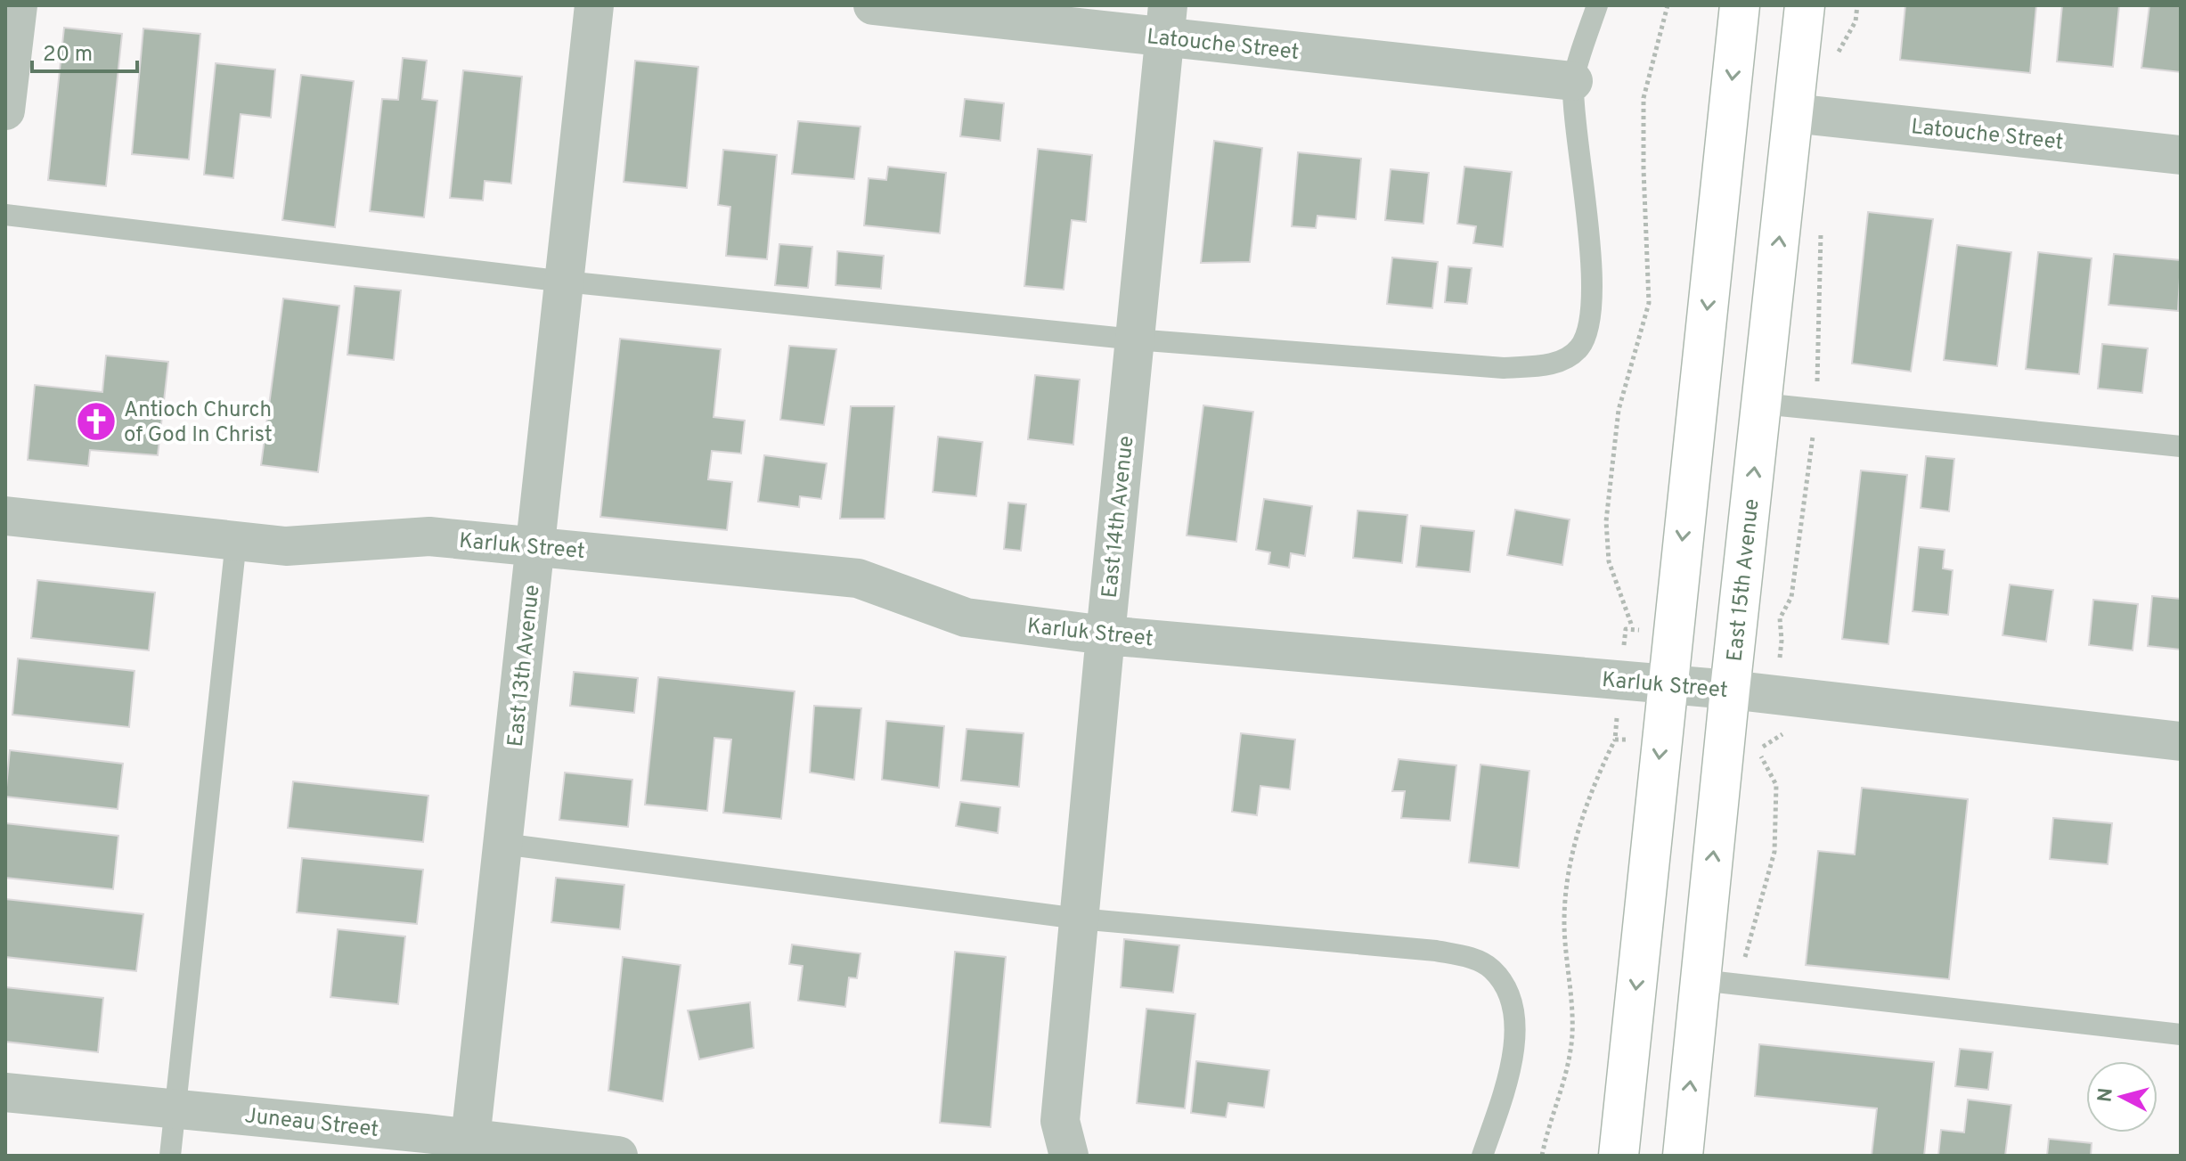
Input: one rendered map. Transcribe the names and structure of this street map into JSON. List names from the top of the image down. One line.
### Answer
{"streets":{"main road":["East 15th Avenue"],"street":["Latouche Street","East 14th Avenue","Karluk Street","East 13th Avenue","Juneau Street"]},"crossings":[["Latouche Street","East 14th Avenue"],["Latouche Street","East 15th Avenue"],["East 14th Avenue","Karluk Street"],["Karluk Street","East 15th Avenue"],["Karluk Street","East 13th Avenue"],["East 13th Avenue","Juneau Street"]],"places":{"church":["Antioch Church of God In Christ"]},"scale_bar":"20 m","north":"left"}
